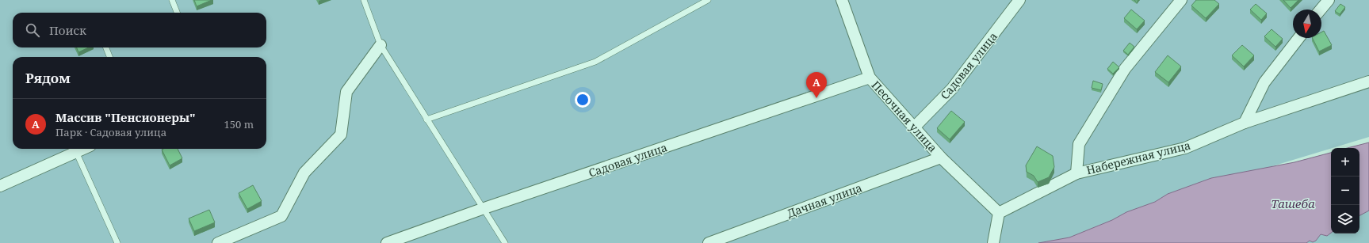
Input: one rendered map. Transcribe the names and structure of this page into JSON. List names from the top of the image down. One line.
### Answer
{"streets":{"street":["Садовая улица","Песочная улица","Набережная улица","Дачная улица"]},"crossings":[["Садовая улица","Песочная улица"],["Песочная улица","Набережная улица"],["Песочная улица","Дачная улица"]],"water":["Ташеба"],"north":"bottom","page":{"search":"Поиск","heading":"Рядом","pins":"A","list":[{"mark":"A","name":"Массив \"Пенсионеры\"","note":"Парк · Садовая улица","value":"150 m"}],"map_buttons":["+","−"]}}
